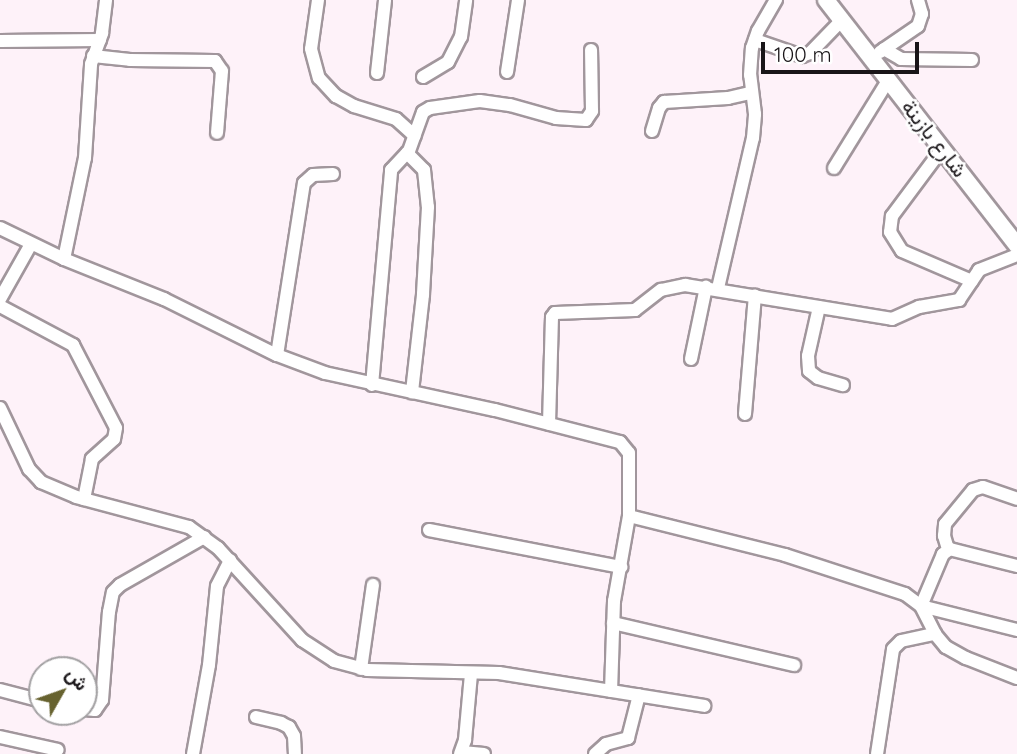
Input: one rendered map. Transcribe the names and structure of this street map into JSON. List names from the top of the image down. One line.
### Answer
{"streets":{"street":["شارع بازينة"]},"scale_bar":"100 m","north":"top right"}
